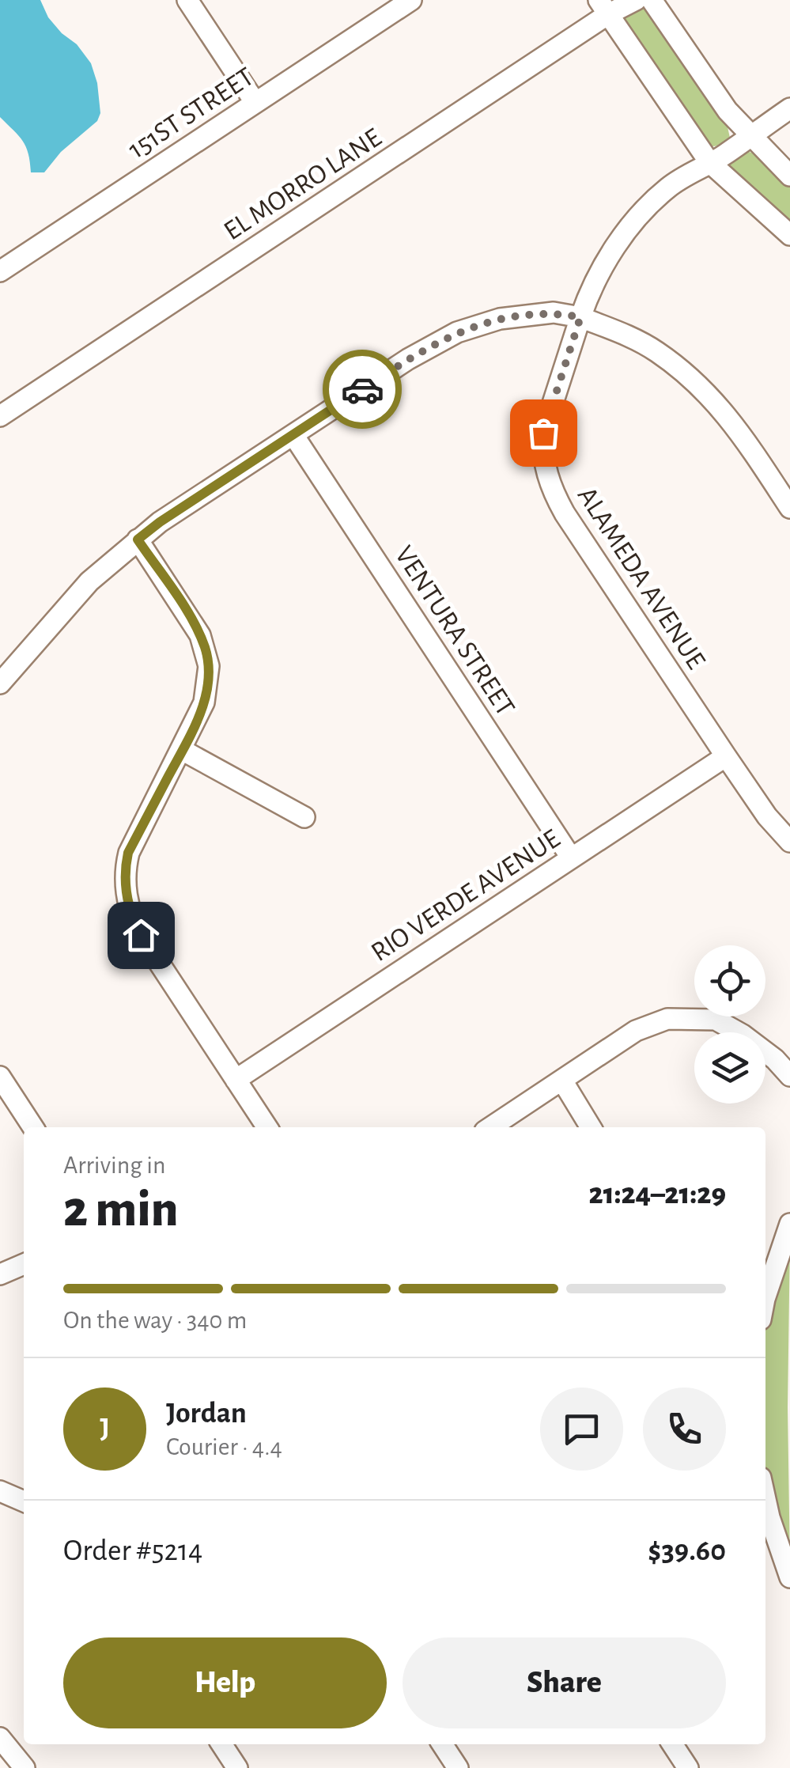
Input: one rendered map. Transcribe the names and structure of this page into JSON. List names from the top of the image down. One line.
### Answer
{"streets":{"street":["151ST STREET","EL MORRO LANE","ALAMEDA AVENUE","VENTURA STREET","RIO VERDE AVENUE"]},"crossings":[["ALAMEDA AVENUE","RIO VERDE AVENUE"],["VENTURA STREET","RIO VERDE AVENUE"]],"page":{"heading":["2 min","Arriving in","21:24–21:29"],"panel":["Jordan","Courier · 4.4","Order #5214","$39.60"],"bar":"On the way · 340 m","round":"J","buttons":["Help","Share"]}}
